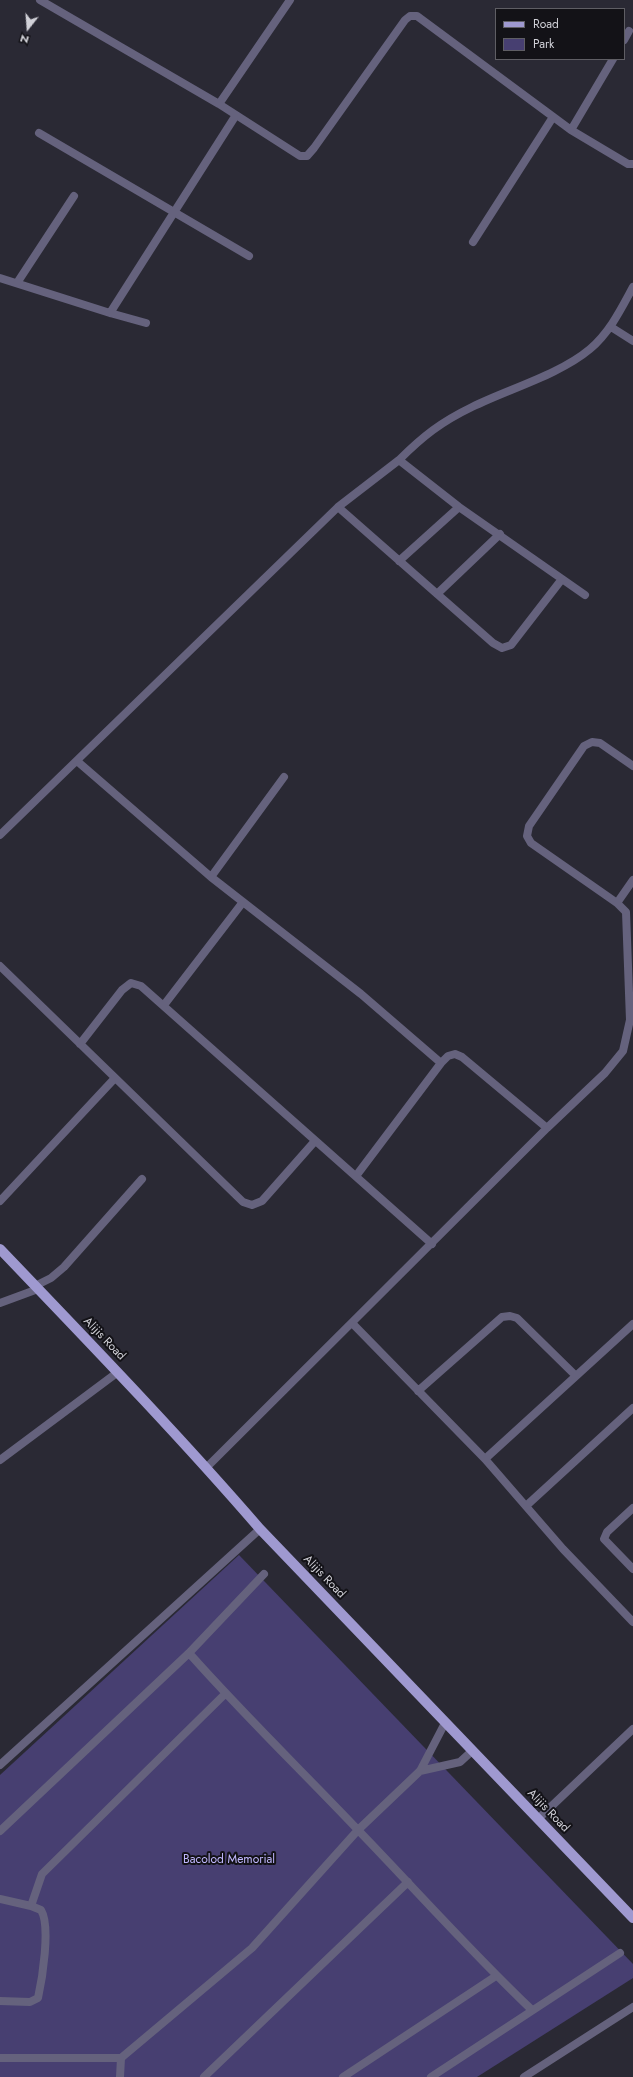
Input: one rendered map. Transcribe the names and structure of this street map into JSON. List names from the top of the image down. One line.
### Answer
{"streets":{"main road":["Alijis Road"]},"parks":["Bacolod Memorial"],"legend":["Road","Park"],"north":"bottom"}
